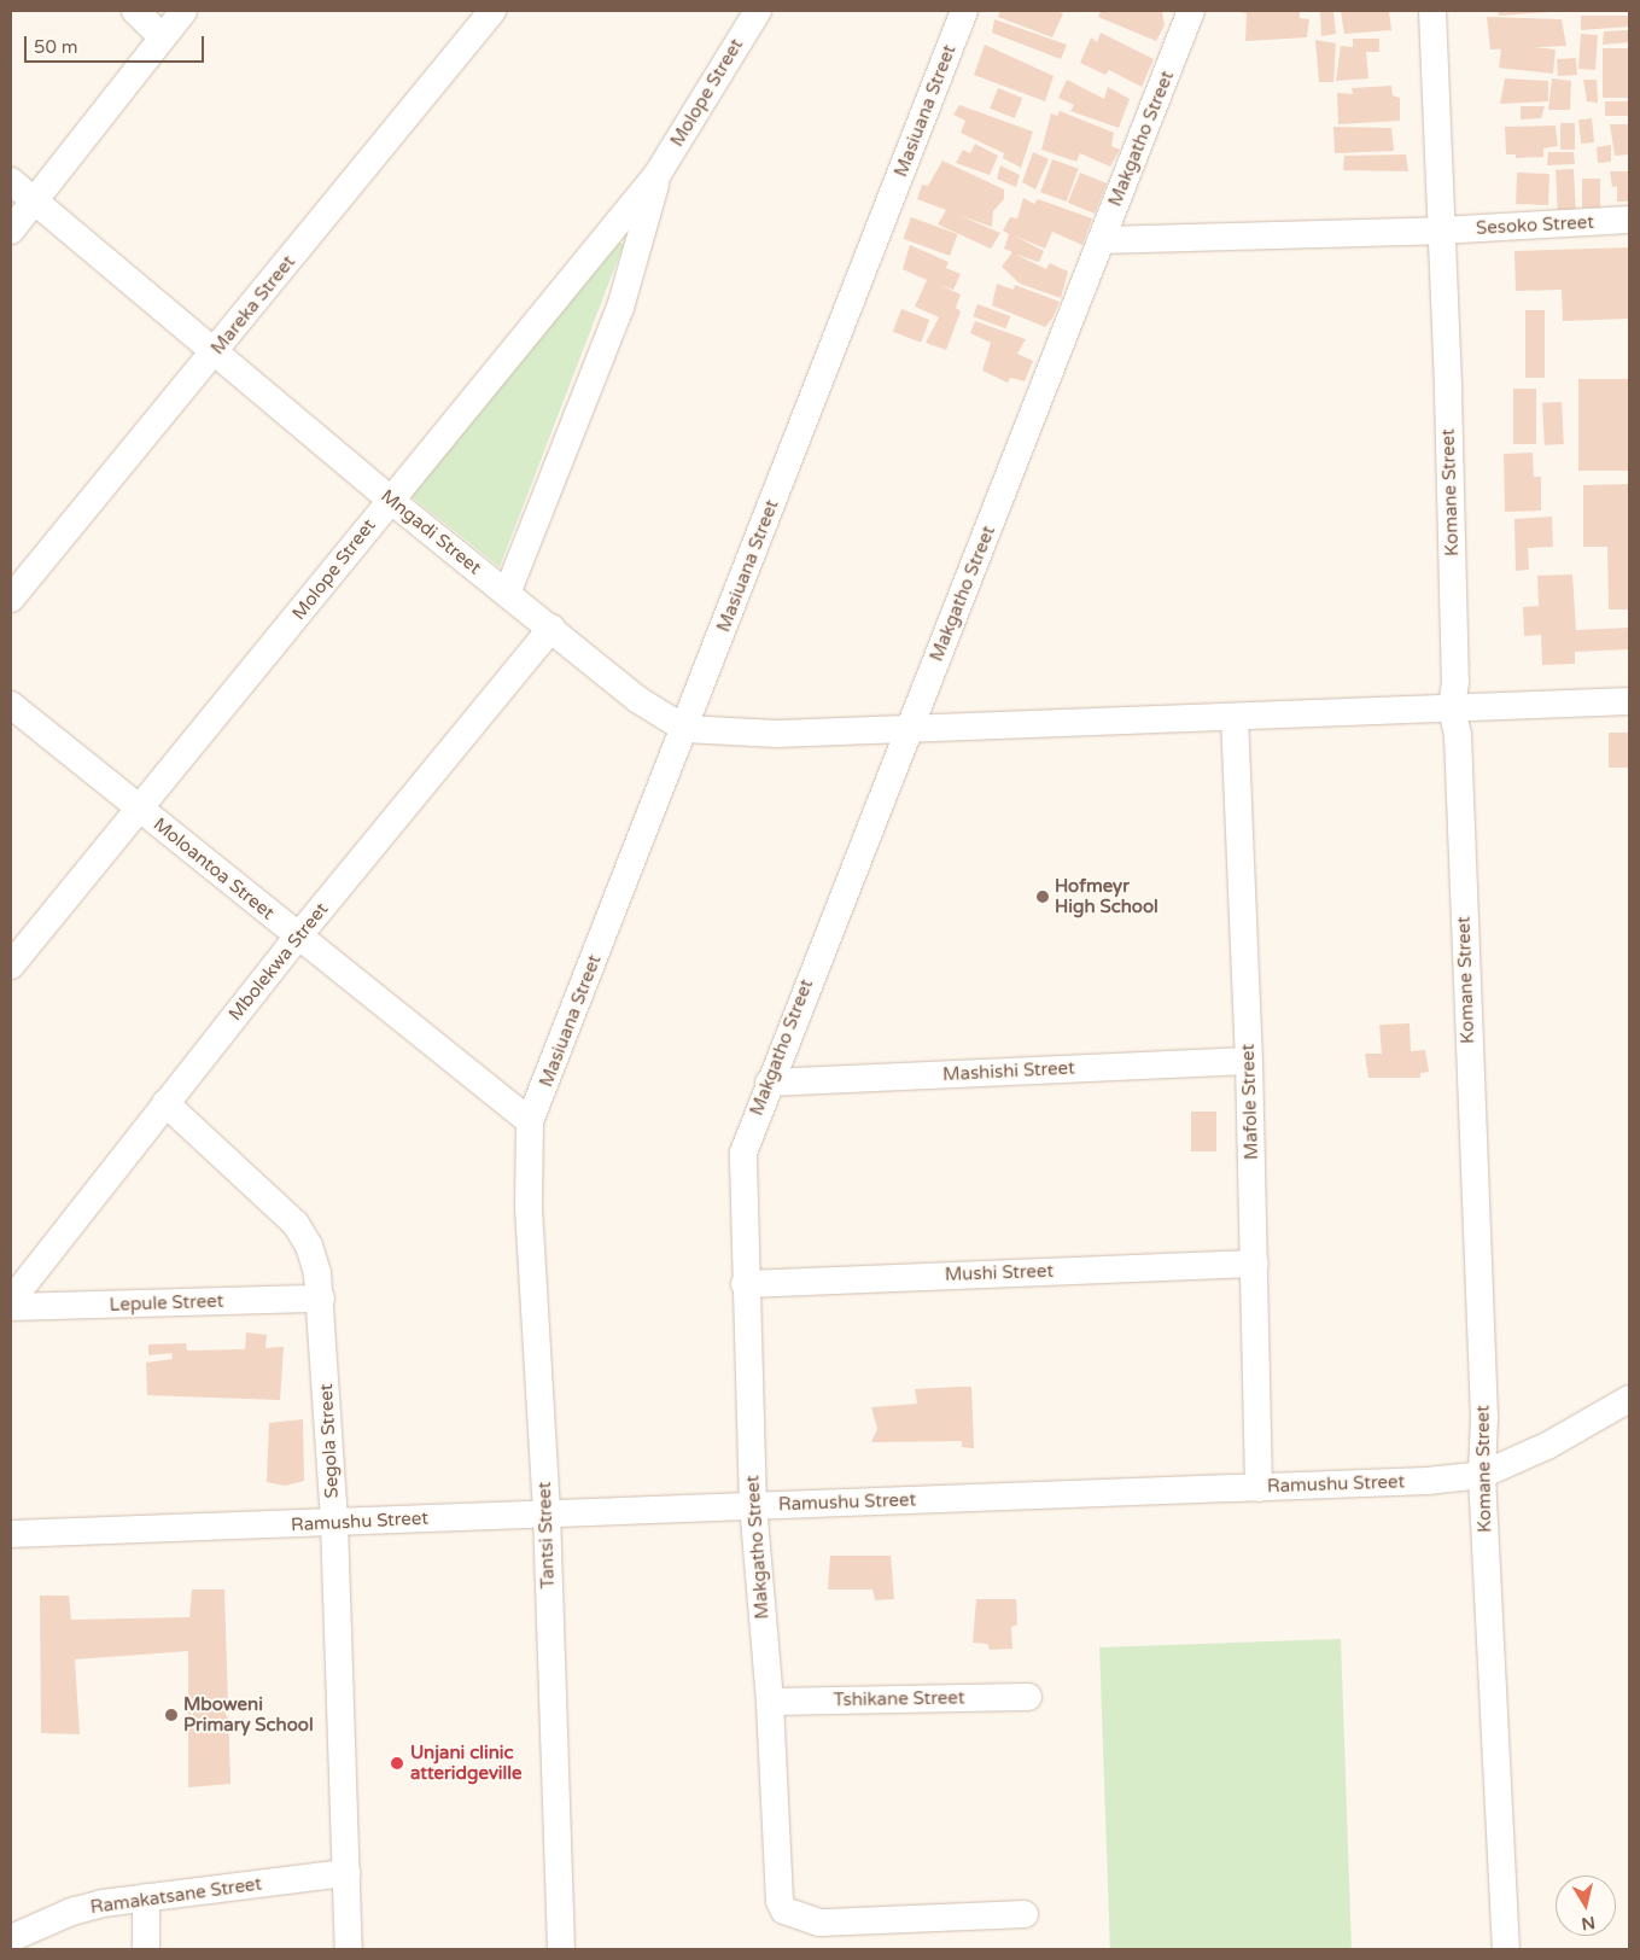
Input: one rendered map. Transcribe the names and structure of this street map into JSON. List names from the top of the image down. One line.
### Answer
{"streets":{"street":["Molope Street","Masiuana Street","Makgatho Street","Sesoko Street","Mareka Street","Komane Street","Mngadi Street","Moloantoa Street","Mbolekwa Street","Mashishi Street","Mafole Street","Mushi Street","Lepule Street","Segola Street","Ramushu Street","Tantsi Street","Tshikane Street","Ramakatsane Street"]},"crossings":[["Molope Street","Mngadi Street"],["Molope Street","Moloantoa Street"],["Masiuana Street","Mngadi Street"],["Masiuana Street","Moloantoa Street"],["Masiuana Street","Tantsi Street"],["Makgatho Street","Sesoko Street"],["Makgatho Street","Mngadi Street"],["Makgatho Street","Mashishi Street"],["Makgatho Street","Mushi Street"],["Makgatho Street","Ramushu Street"],["Makgatho Street","Tshikane Street"],["Sesoko Street","Komane Street"],["Mareka Street","Mngadi Street"],["Komane Street","Mngadi Street"],["Komane Street","Ramushu Street"],["Mngadi Street","Mbolekwa Street"],["Mngadi Street","Mafole Street"],["Moloantoa Street","Mbolekwa Street"],["Moloantoa Street","Tantsi Street"],["Mbolekwa Street","Segola Street"],["Mashishi Street","Mafole Street"],["Mafole Street","Mushi Street"],["Mafole Street","Ramushu Street"],["Lepule Street","Segola Street"],["Segola Street","Ramushu Street"],["Segola Street","Ramakatsane Street"],["Ramushu Street","Tantsi Street"]],"places":["Hofmeyr High School","Mboweni Primary School","Unjani clinic atteridgeville"],"scale_bar":"50 m","north":"bottom"}
